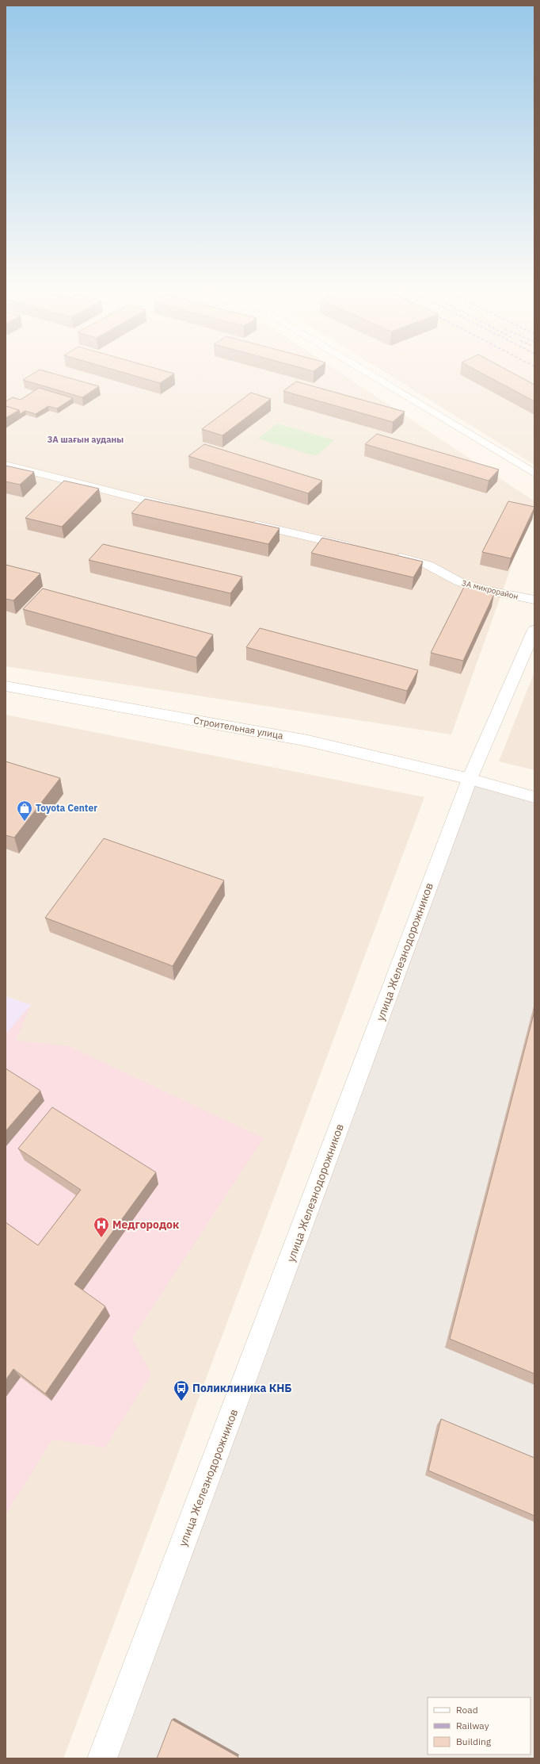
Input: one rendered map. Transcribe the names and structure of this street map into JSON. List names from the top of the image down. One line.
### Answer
{"streets":{"street":["3А микрорайон","Строительная улица","улица Железнодорожников"]},"crossings":[["Строительная улица","улица Железнодорожников"]],"districts":["3А шағын ауданы"],"places":{"shop":["Toyota Center"],"hospital":["Медгородок"],"bus stop":["Поликлиника КНБ"]},"legend":["Road","Railway","Building"]}
